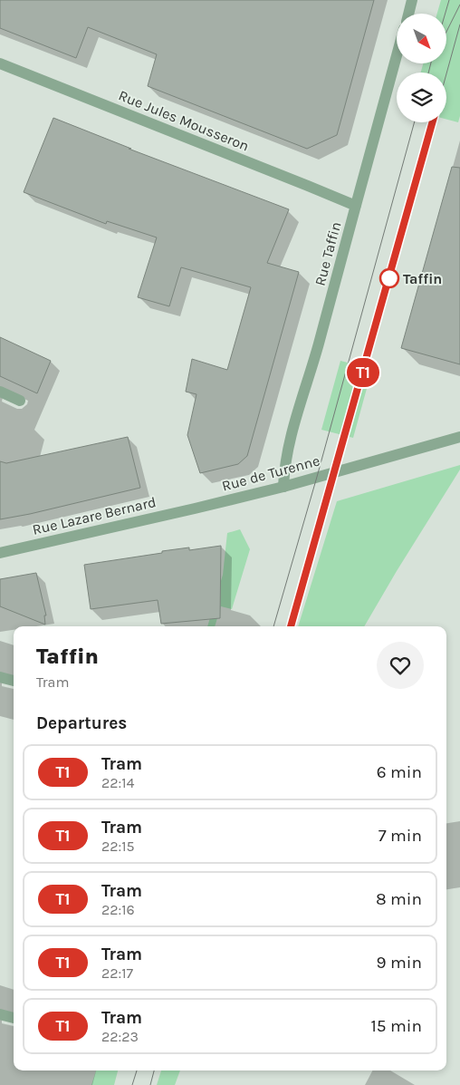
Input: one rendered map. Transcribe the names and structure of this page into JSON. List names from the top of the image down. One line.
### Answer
{"streets":{"street":["Rue Jules Mousseron","Rue Taffin","Rue de Turenne","Rue Lazare Bernard"]},"crossings":[["Rue Jules Mousseron","Rue Taffin"],["Rue Taffin","Rue de Turenne"],["Rue de Turenne","Rue Lazare Bernard"]],"places":["Taffin"],"lines":["tram line T1"],"north":"bottom right","page":{"on_map":"T1","heading":[["Taffin","Tram"],"Departures"],"list":[{"mark":"T1","name":"Tram","note":"22:14","value":"6 min"},{"mark":"T1","name":"Tram","note":"22:15","value":"7 min"},{"mark":"T1","name":"Tram","note":"22:16","value":"8 min"},{"mark":"T1","name":"Tram","note":"22:17","value":"9 min"},{"mark":"T1","name":"Tram","note":"22:23","value":"15 min"}]}}
